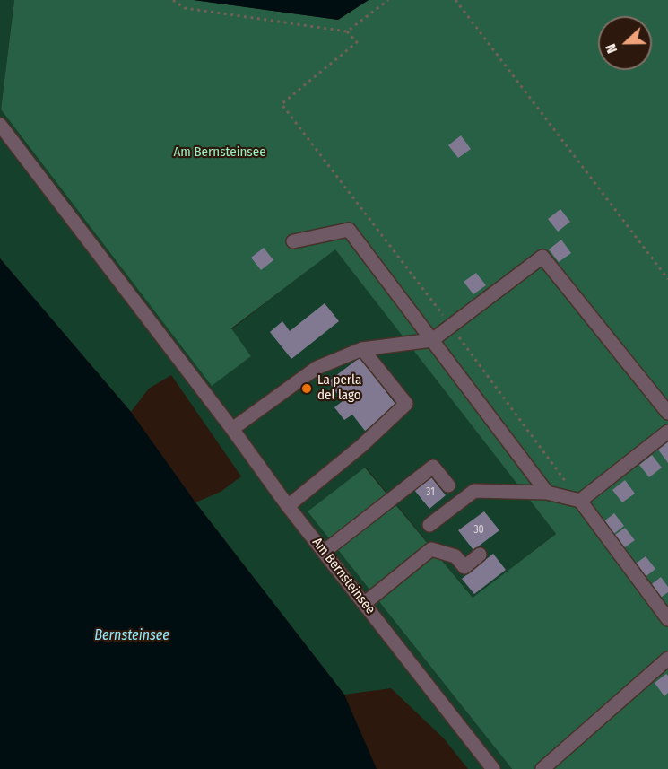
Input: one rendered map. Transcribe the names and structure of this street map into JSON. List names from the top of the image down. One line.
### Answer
{"streets":{"lane":["Am Bernsteinsee"]},"water":["Bernsteinsee"],"parks":["Am Bernsteinsee"],"places":["La perla del lago"],"house_numbers":["31","30"],"north":"left"}
